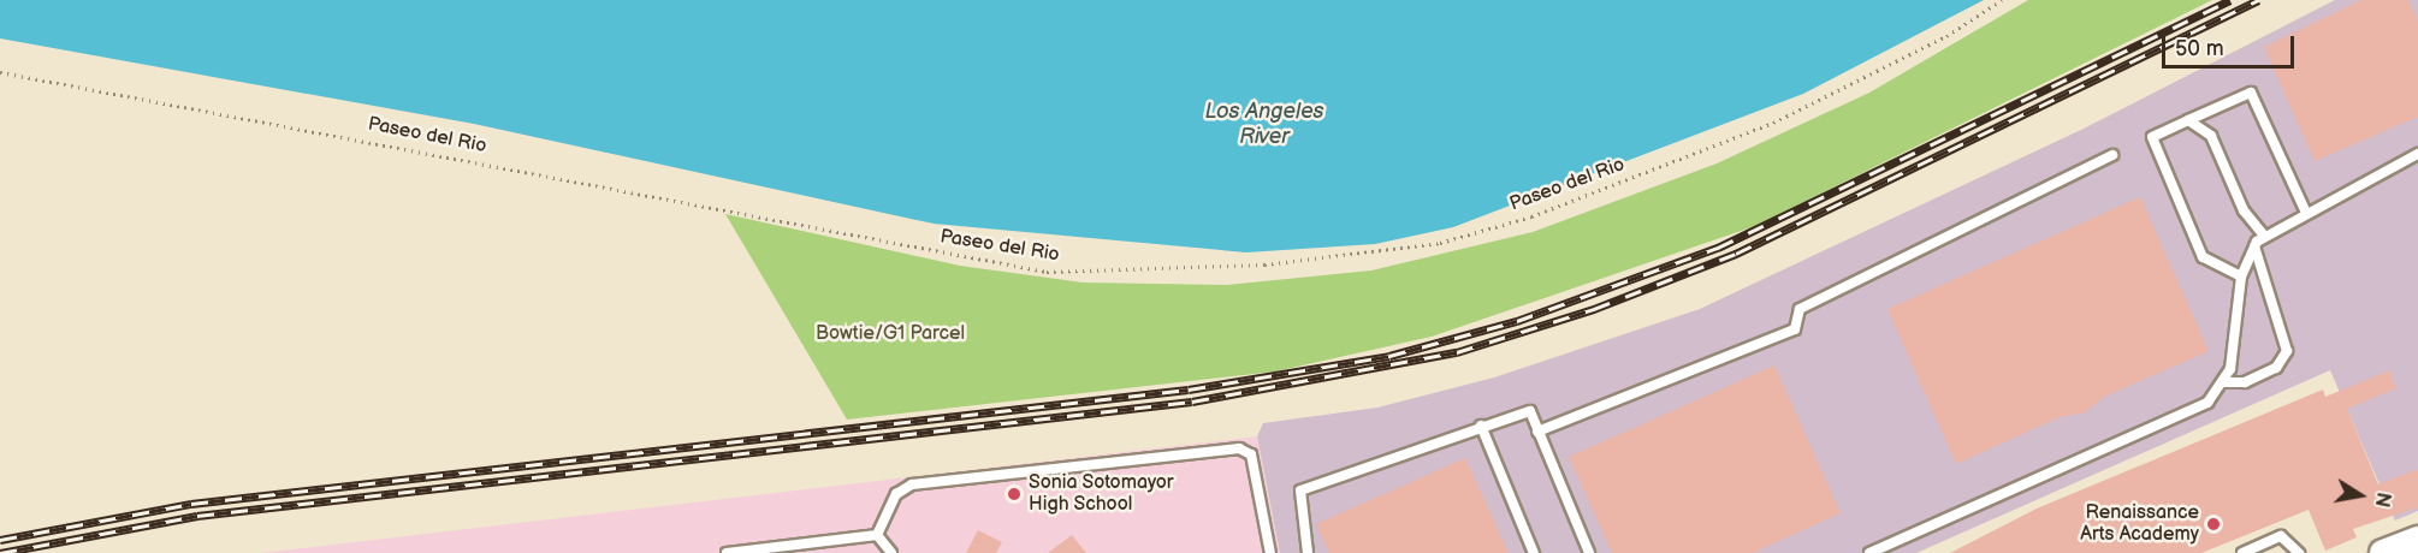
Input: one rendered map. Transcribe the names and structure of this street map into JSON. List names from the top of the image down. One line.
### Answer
{"streets":{"path":["Paseo del Rio"]},"water":["Los Angeles River"],"parks":["Bowtie/G1 Parcel"],"places":["Sonia Sotomayor High School","Renaissance Arts Academy"],"scale_bar":"50 m","north":"right"}
